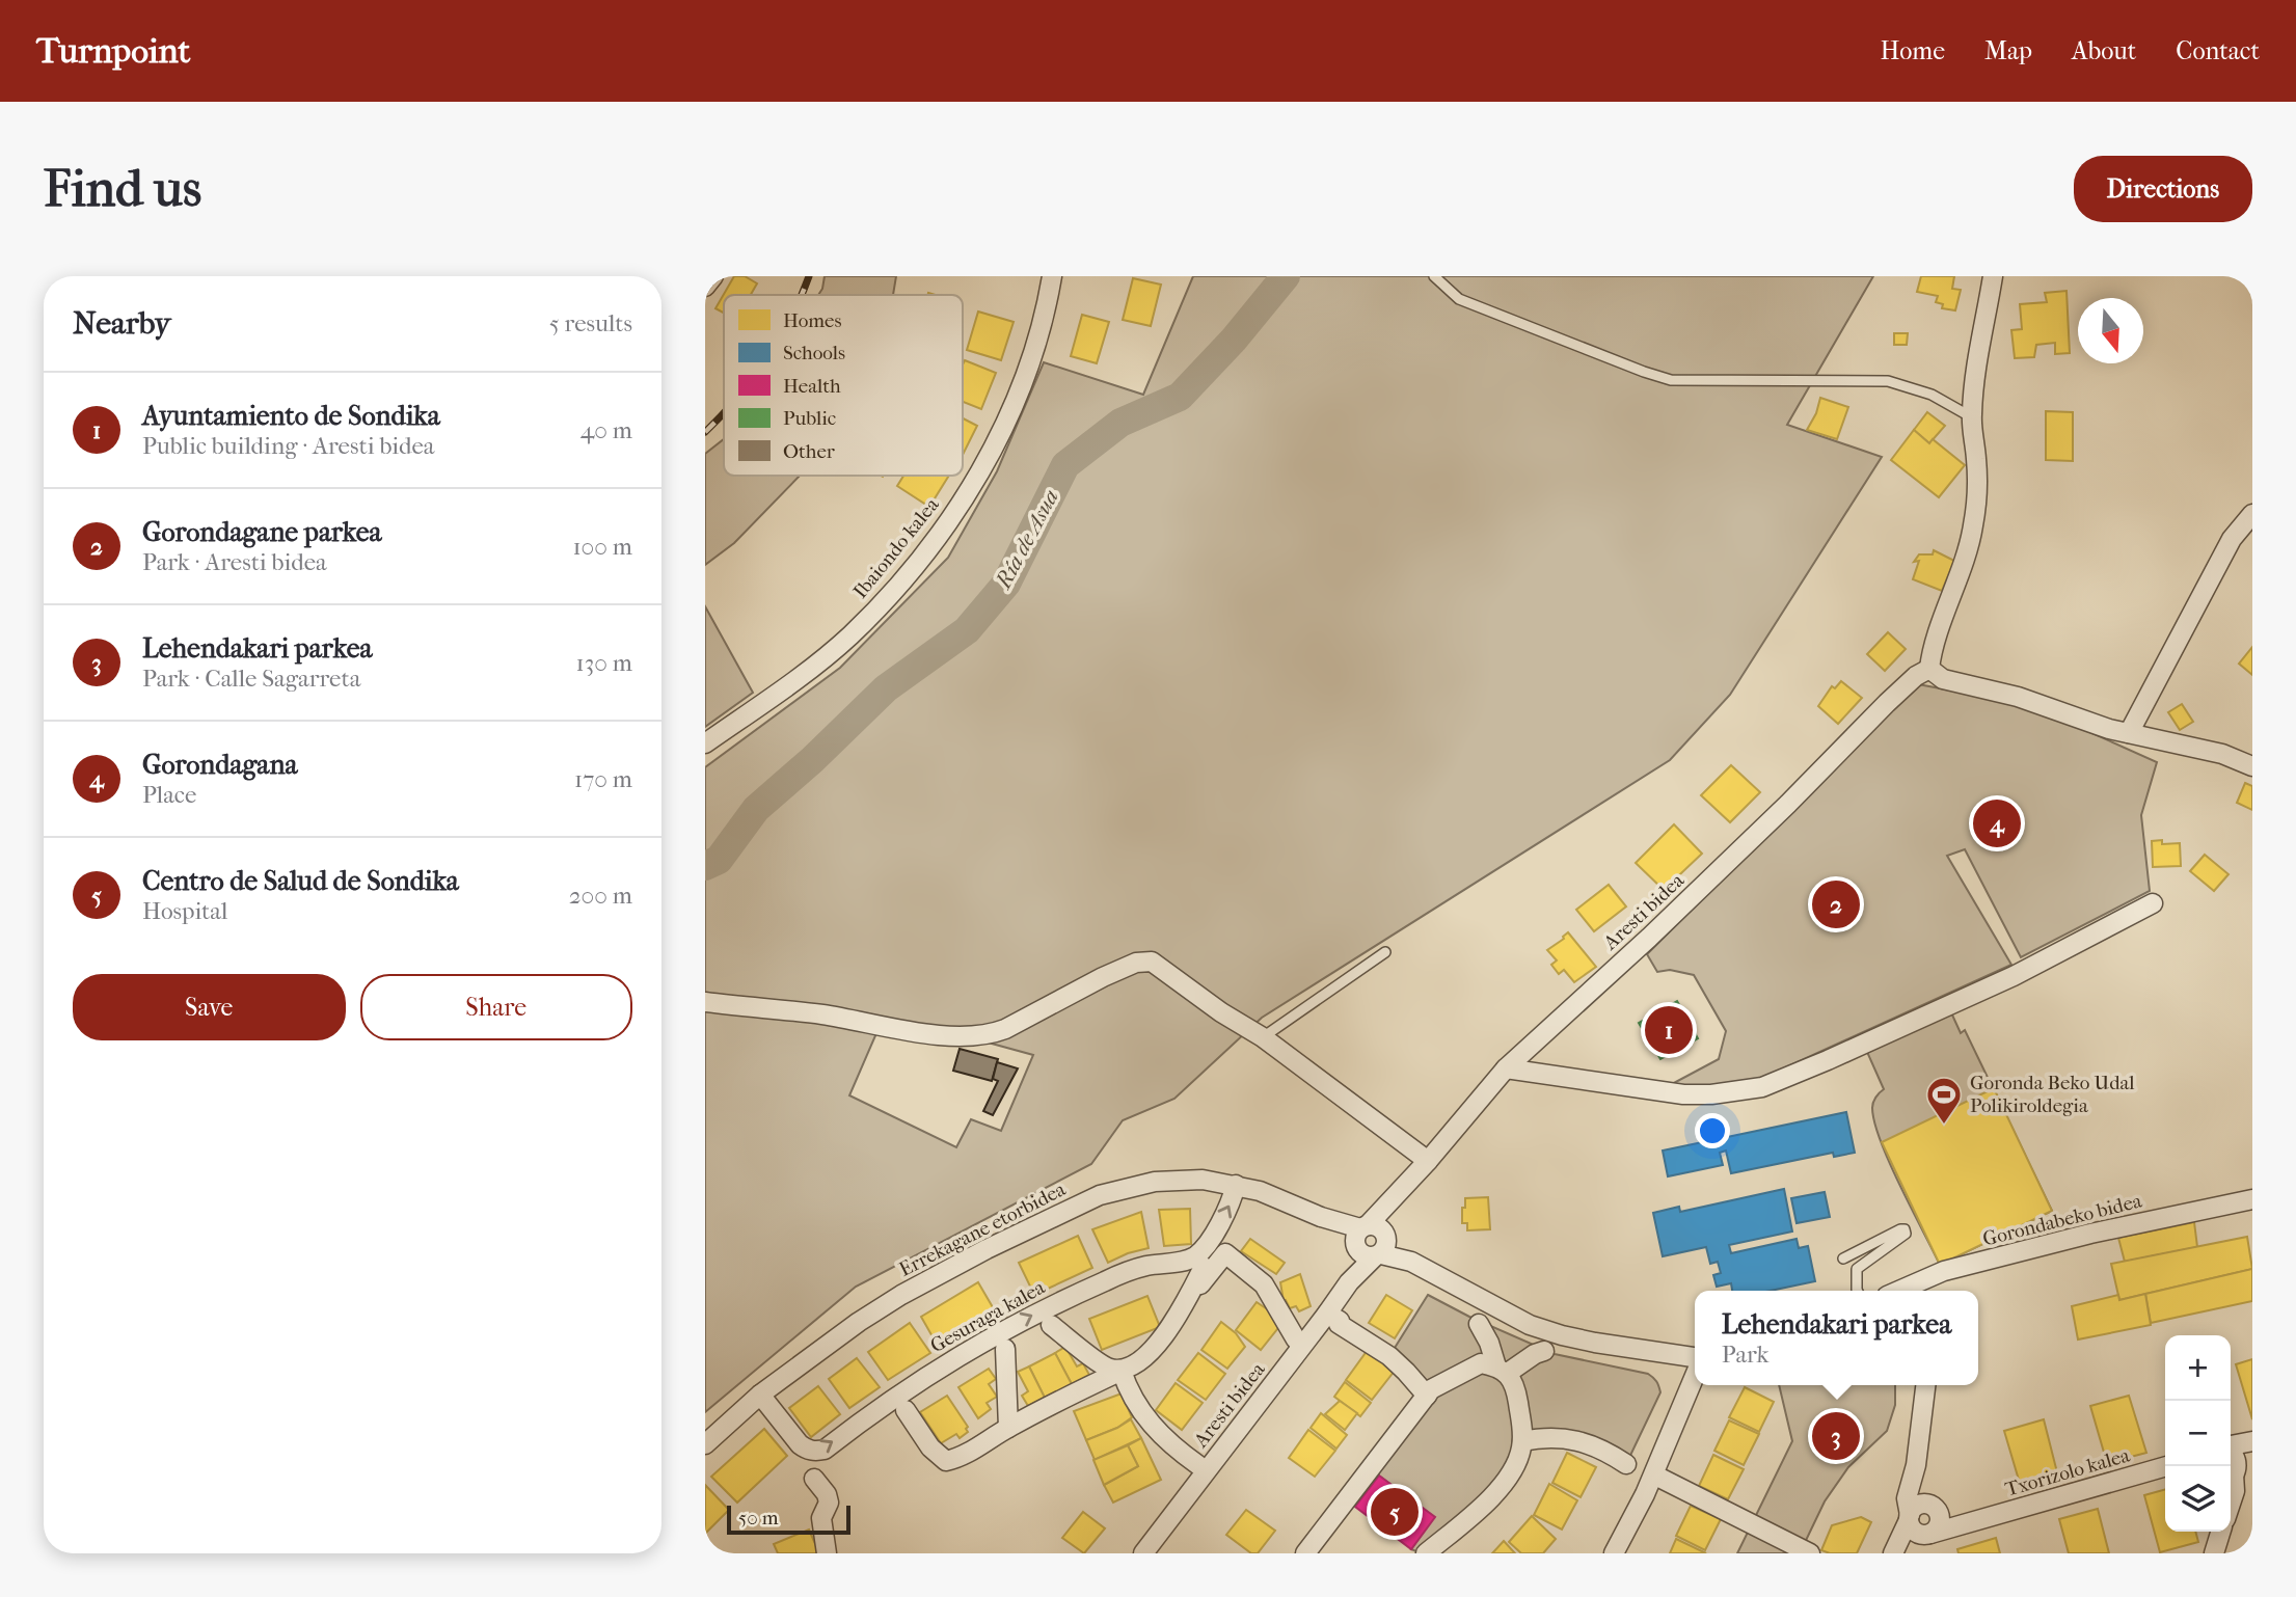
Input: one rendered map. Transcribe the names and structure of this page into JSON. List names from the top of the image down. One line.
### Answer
{"streets":{"street":["Ibaiondo kalea","Aresti bidea","Gorondabeko bidea","Errekagane etorbidea","Gesuraga kalea","Txorizolo kalea"]},"crossings":[["Aresti bidea","Errekagane etorbidea"],["Errekagane etorbidea","Gesuraga kalea"]],"one_way":["Gesuraga kalea"],"water":["Ría de Asua"],"places":{"sports":["Goronda Beko Udal Polikiroldegia"]},"legend":["Homes","Schools","Health","Public","Other"],"scale_bar":"50 m","north":"bottom","page":{"header":"Turnpoint","nav":["Home","Map","About","Contact"],"buttons":["Directions",["Save","Share"]],"title":"Find us","heading":["Nearby","5 results"],"list":[{"mark":"1","name":"Ayuntamiento de Sondika","note":"Public building · Aresti bidea","value":"40 m"},{"mark":"2","name":"Gorondagane parkea","note":"Park · Aresti bidea","value":"100 m"},{"mark":"3","name":"Lehendakari parkea","note":"Park · Calle Sagarreta","value":"130 m"},{"mark":"4","name":"Gorondagana","note":"Place","value":"170 m"},{"mark":"5","name":"Centro de Salud de Sondika","note":"Hospital","value":"200 m"}],"pins":["4","2","1","3","5"],"popup":["Lehendakari parkea","Park"],"map_buttons":["+","−"],"scale":"50 m"}}
